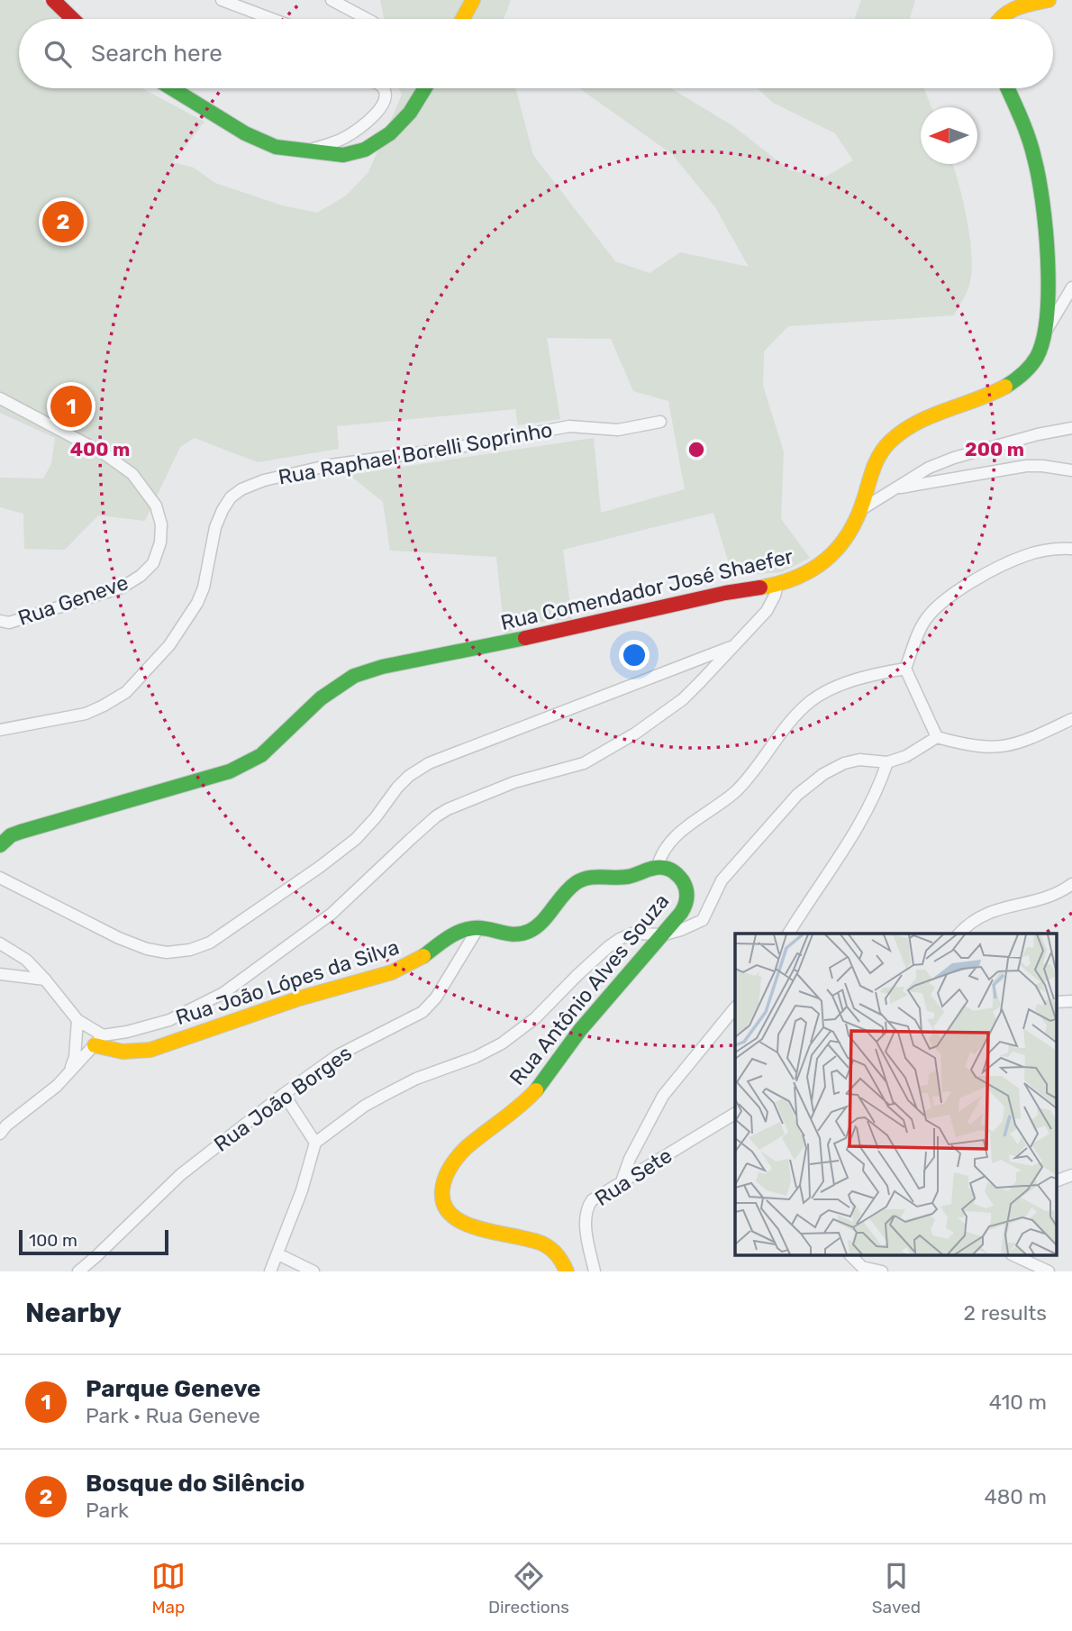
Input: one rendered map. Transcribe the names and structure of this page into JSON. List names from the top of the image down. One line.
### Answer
{"streets":{"street":["Rua Raphael Borelli Soprinho","Rua Comendador José Shaefer","Rua Geneve","Rua João Lópes da Silva","Rua Antônio Alves Souza","Rua João Borges","Rua Sete"]},"crossings":[["Rua João Lópes da Silva","Rua João Borges"]],"scale_bar":"100 m","north":"left","page":{"search":"Search here","pins":["2","1"],"scale":"100 m","heading":["Nearby","2 results"],"list":[{"mark":"1","name":"Parque Geneve","note":"Park · Rua Geneve","value":"410 m"},{"mark":"2","name":"Bosque do Silêncio","note":"Park","value":"480 m"}],"nav":["Map","Directions","Saved"]},"rings":["200 m","400 m"]}
